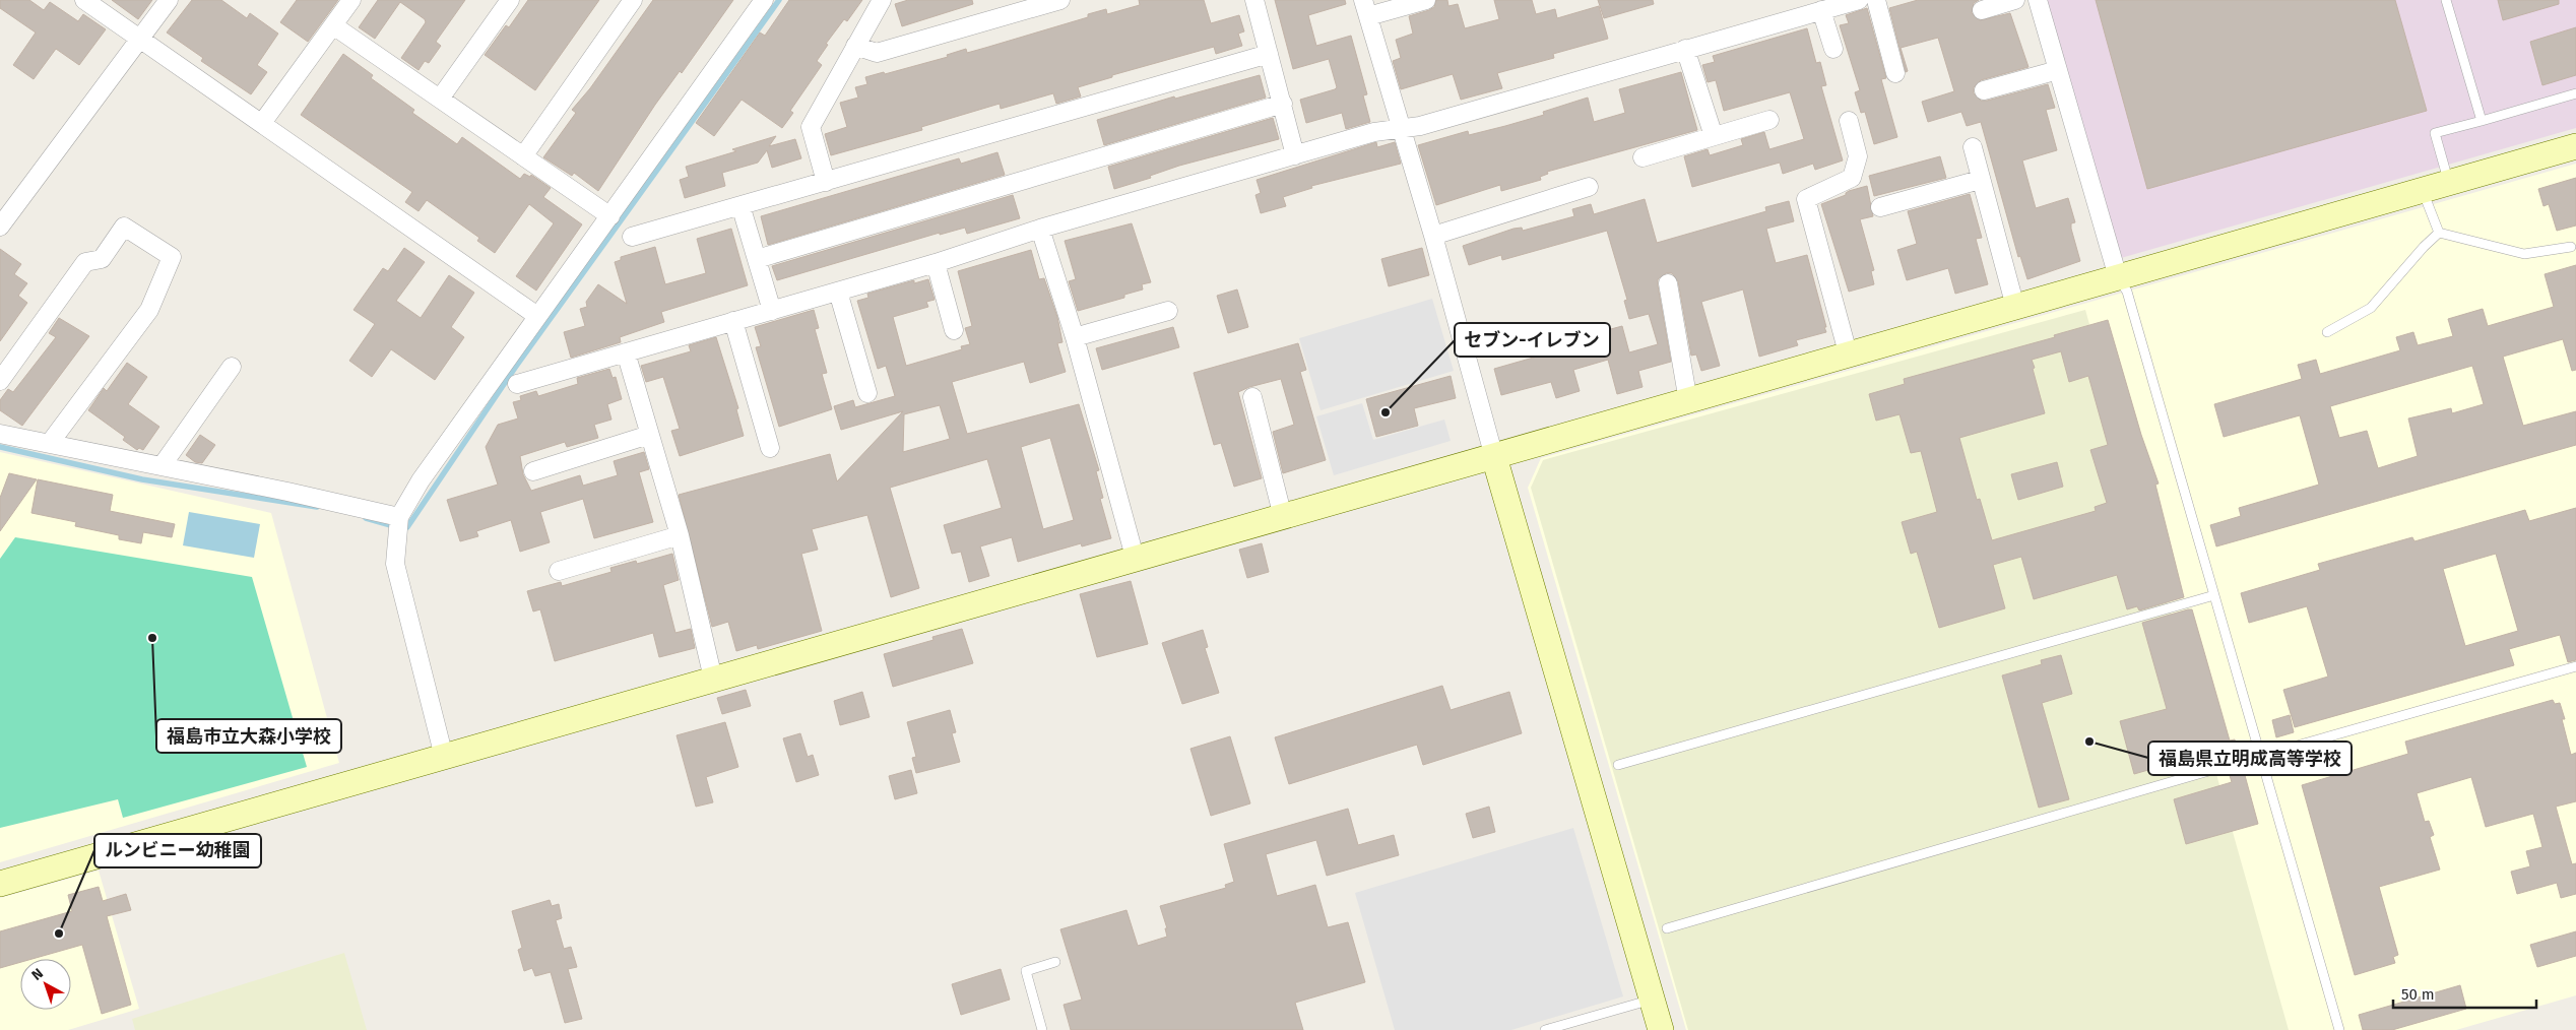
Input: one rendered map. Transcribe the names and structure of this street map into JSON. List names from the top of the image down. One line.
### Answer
{"places":["セブン-イレブン","福島市立大森小学校","福島県立明成高等学校","ルンビニー幼稚園"],"scale_bar":"50 m","north":"top left"}
